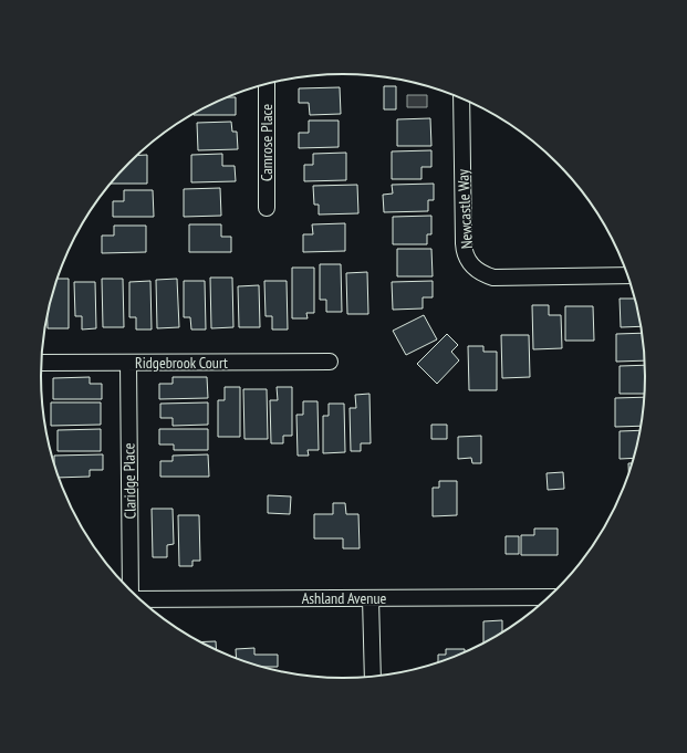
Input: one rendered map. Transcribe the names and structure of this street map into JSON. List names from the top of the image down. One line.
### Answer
{"streets":{"street":["Camrose Place","Newcastle Way","Ridgebrook Court","Claridge Place","Ashland Avenue"]},"crossings":[["Ridgebrook Court","Claridge Place"]]}
